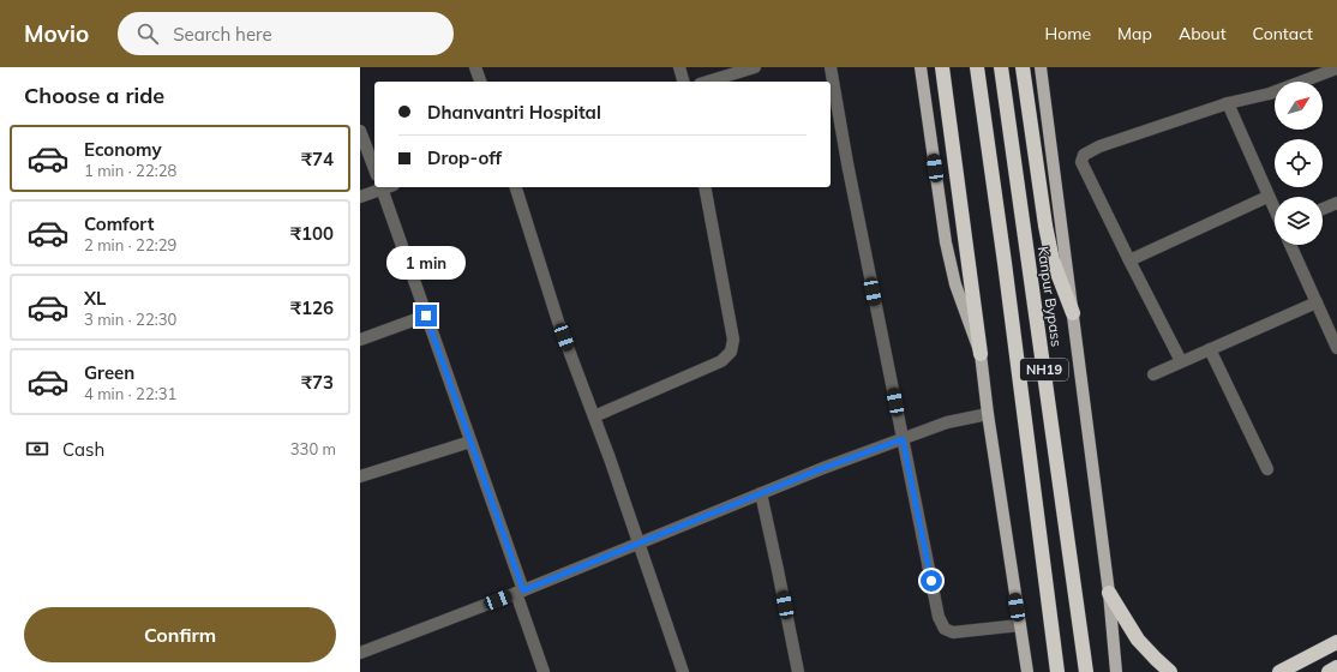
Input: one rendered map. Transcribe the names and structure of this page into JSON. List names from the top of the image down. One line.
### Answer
{"streets":{"highway":["Kanpur Bypass","NH19"]},"north":"top right","page":{"header":"Movio","search":"Search here","nav":["Home","Map","About","Contact"],"heading":"Choose a ride","banner":["Dhanvantri Hospital","Drop-off"],"list":[{"name":"Economy","note":"1 min · 22:28","value":"₹74"},{"name":"Comfort","note":"2 min · 22:29","value":"₹100"},{"name":"XL","note":"3 min · 22:30","value":"₹126"},{"name":"Green","note":"4 min · 22:31","value":"₹73"}],"bubble":"1 min","pay":["Cash","330 m"],"buttons":"Confirm"}}
